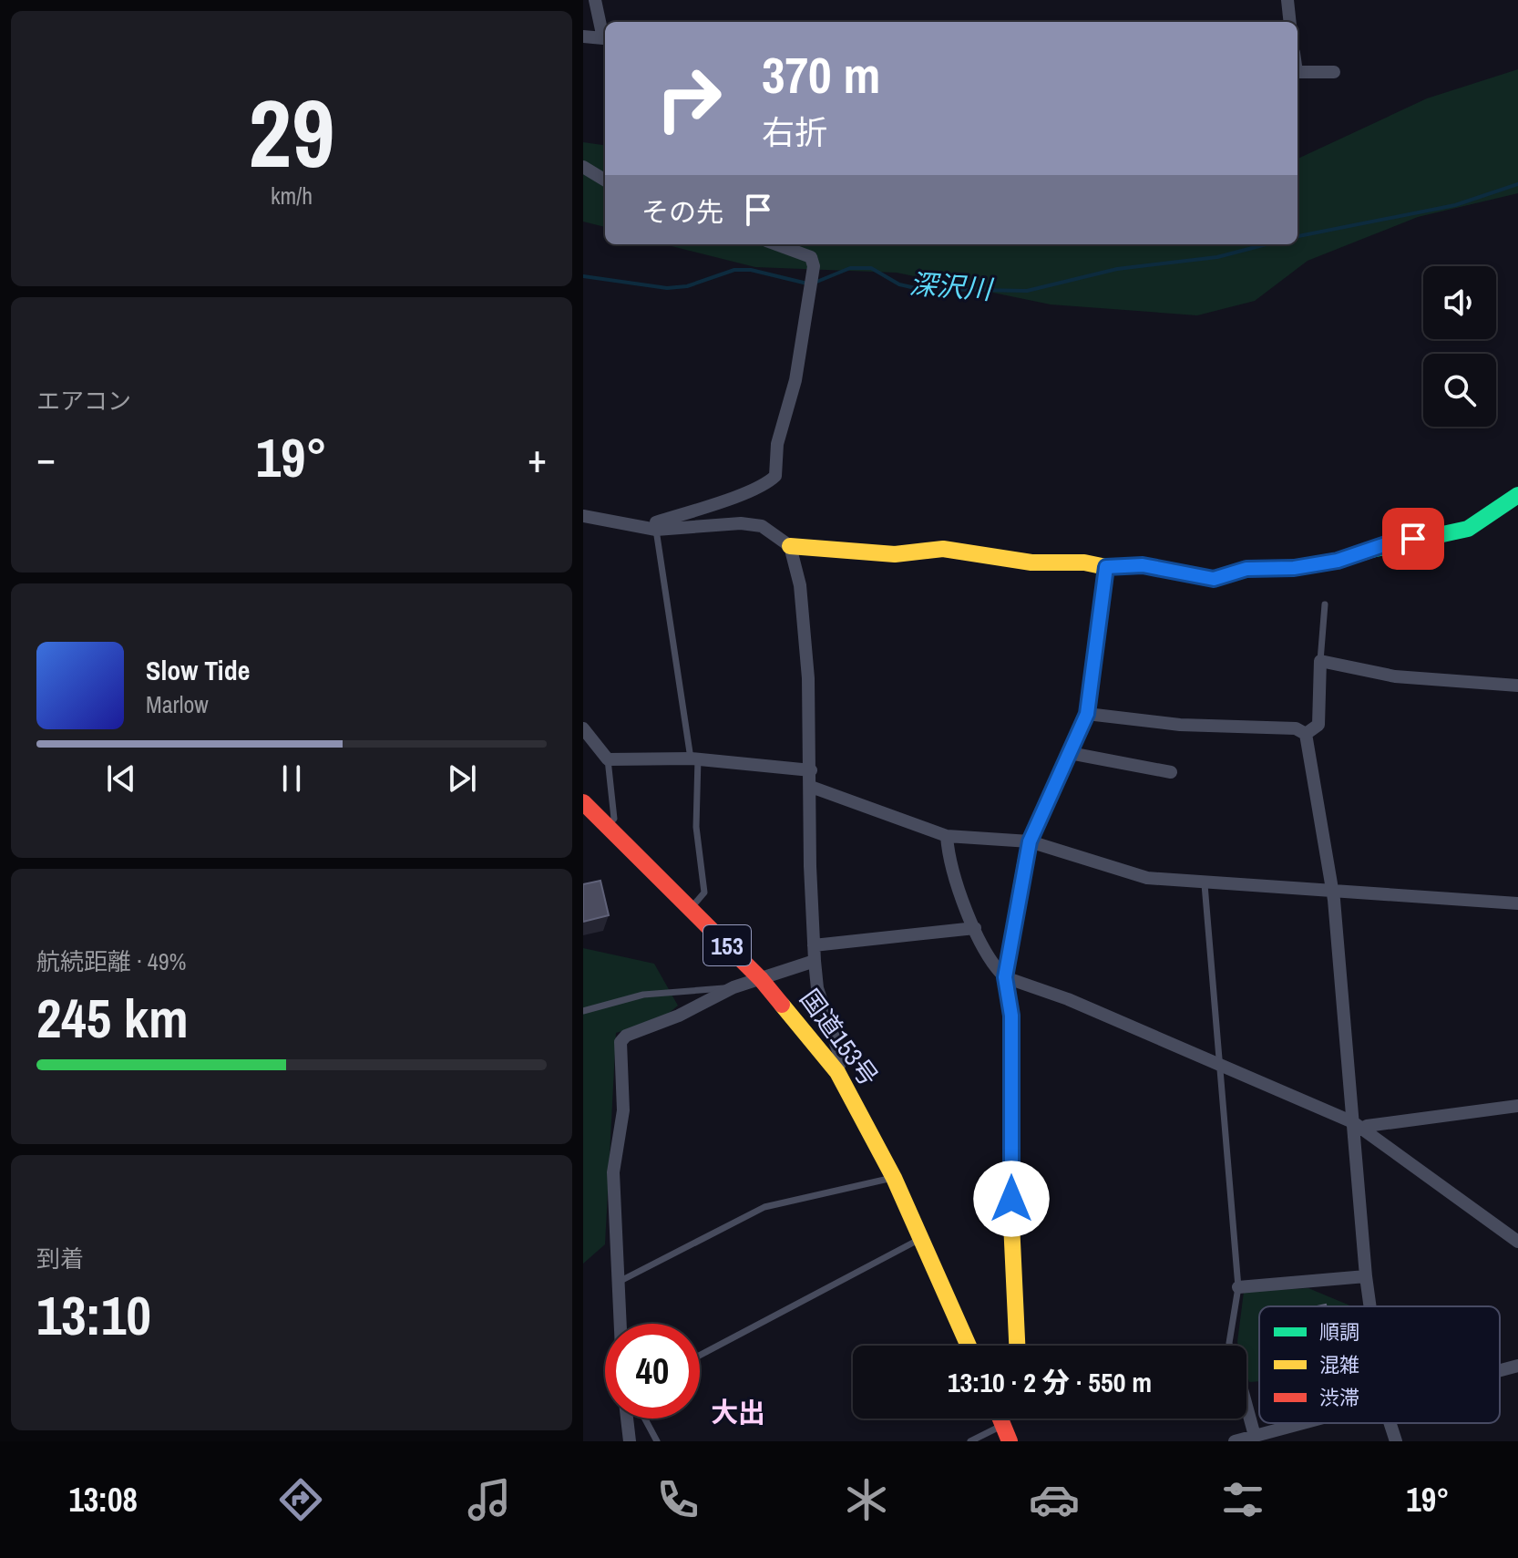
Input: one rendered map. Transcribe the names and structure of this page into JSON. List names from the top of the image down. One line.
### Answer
{"streets":{"main road":["153","国道153号"]},"districts":["大出"],"water":["深沢川"],"legend":["順調","混雑","渋滞"],"page":{"tile":[["29","km/h"],"エアコン",["航続距離 · 49%","245 km"],["到着","13:10"]],"turn":["370 m","右折"],"then":"その先","heat":["−","19°","+"],"song":["Slow Tide","Marlow"],"limit":"40","trip":"13:10 · 2 分 · 550 m","tabs":["13:08","19°"]}}
